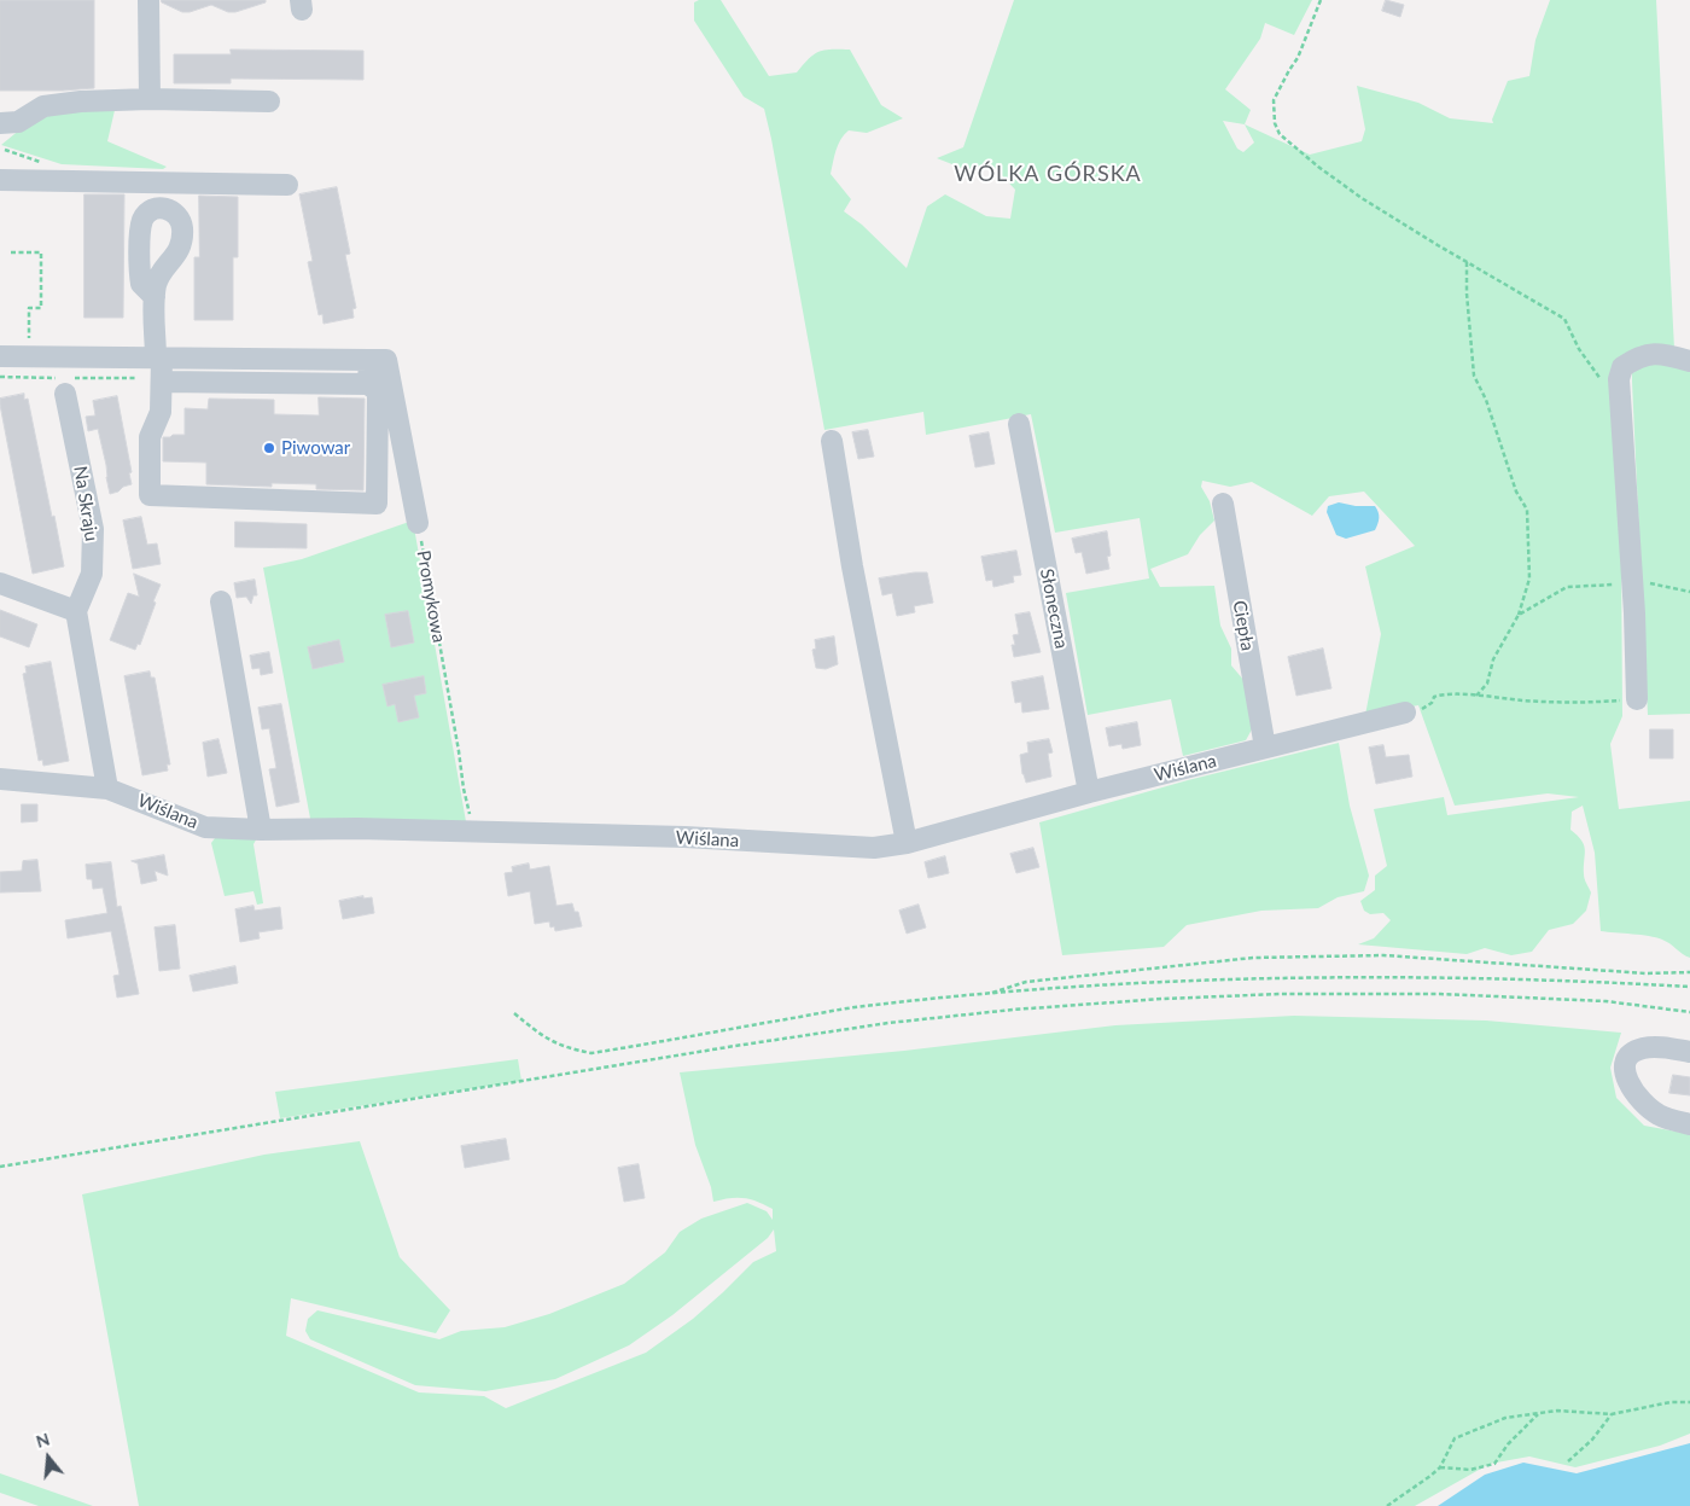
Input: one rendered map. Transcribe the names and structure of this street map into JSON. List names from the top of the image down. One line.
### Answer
{"streets":{"street":["Na Skraju","Słoneczna","Ciepła","Wiślana"],"path":["Promykowa"]},"crossings":[["Promykowa","Wiślana"],["Słoneczna","Wiślana"],["Ciepła","Wiślana"]],"districts":["WÓLKA GÓRSKA"],"places":["Piwowar"],"north":"top"}
